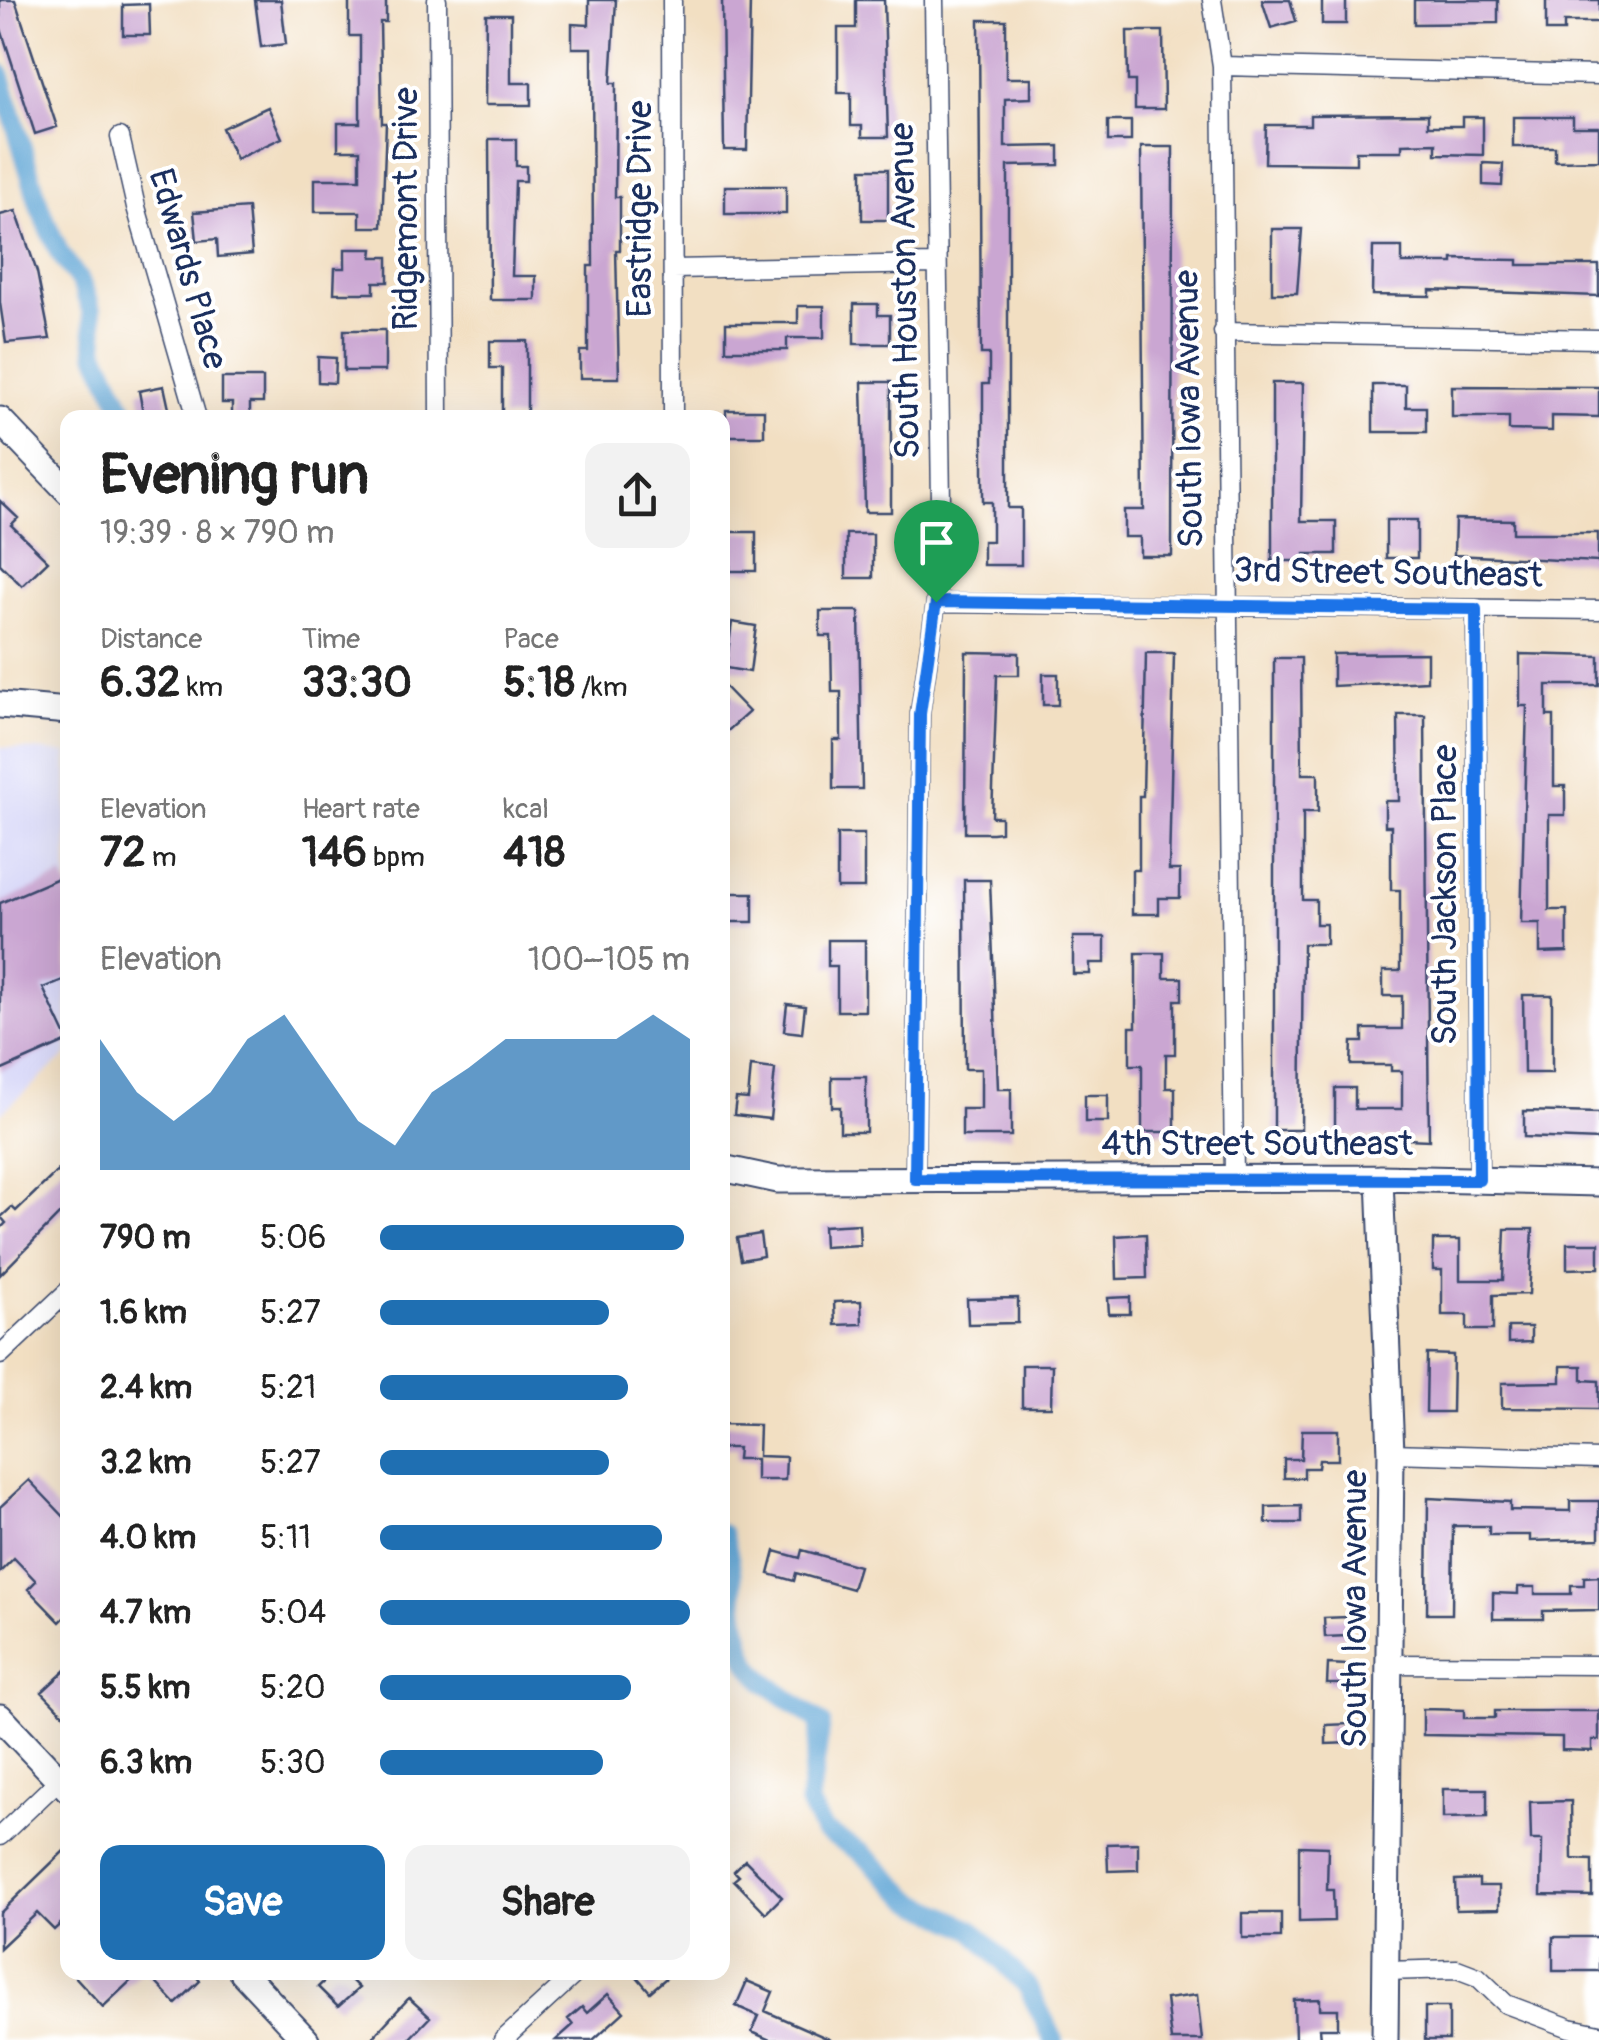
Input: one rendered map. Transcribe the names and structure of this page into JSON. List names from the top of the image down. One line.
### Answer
{"streets":{"street":["Ridgemont Drive","Eastridge Drive","Edwards Place","South Houston Avenue","South Iowa Avenue","3rd Street Southeast","South Jackson Place","4th Street Southeast"]},"crossings":[["South Houston Avenue","3rd Street Southeast"],["South Houston Avenue","4th Street Southeast"],["South Iowa Avenue","3rd Street Southeast"],["South Iowa Avenue","4th Street Southeast"],["3rd Street Southeast","South Jackson Place"],["South Jackson Place","4th Street Southeast"]],"page":{"heading":["Evening run","19:39 · 8 × 790 m"],"stats":[["Distance","6.32 km"],["Time","33:30"],["Pace","5:18 /km"],["Elevation","72 m"],["Heart rate","146 bpm"],["kcal","418"]],"chart":["Elevation","100–105 m"],"list":[{"name":"790 m","note":"5:06"},{"name":"1.6 km","note":"5:27"},{"name":"2.4 km","note":"5:21"},{"name":"3.2 km","note":"5:27"},{"name":"4.0 km","note":"5:11"},{"name":"4.7 km","note":"5:04"},{"name":"5.5 km","note":"5:20"},{"name":"6.3 km","note":"5:30"}],"buttons":["Save","Share"]}}
